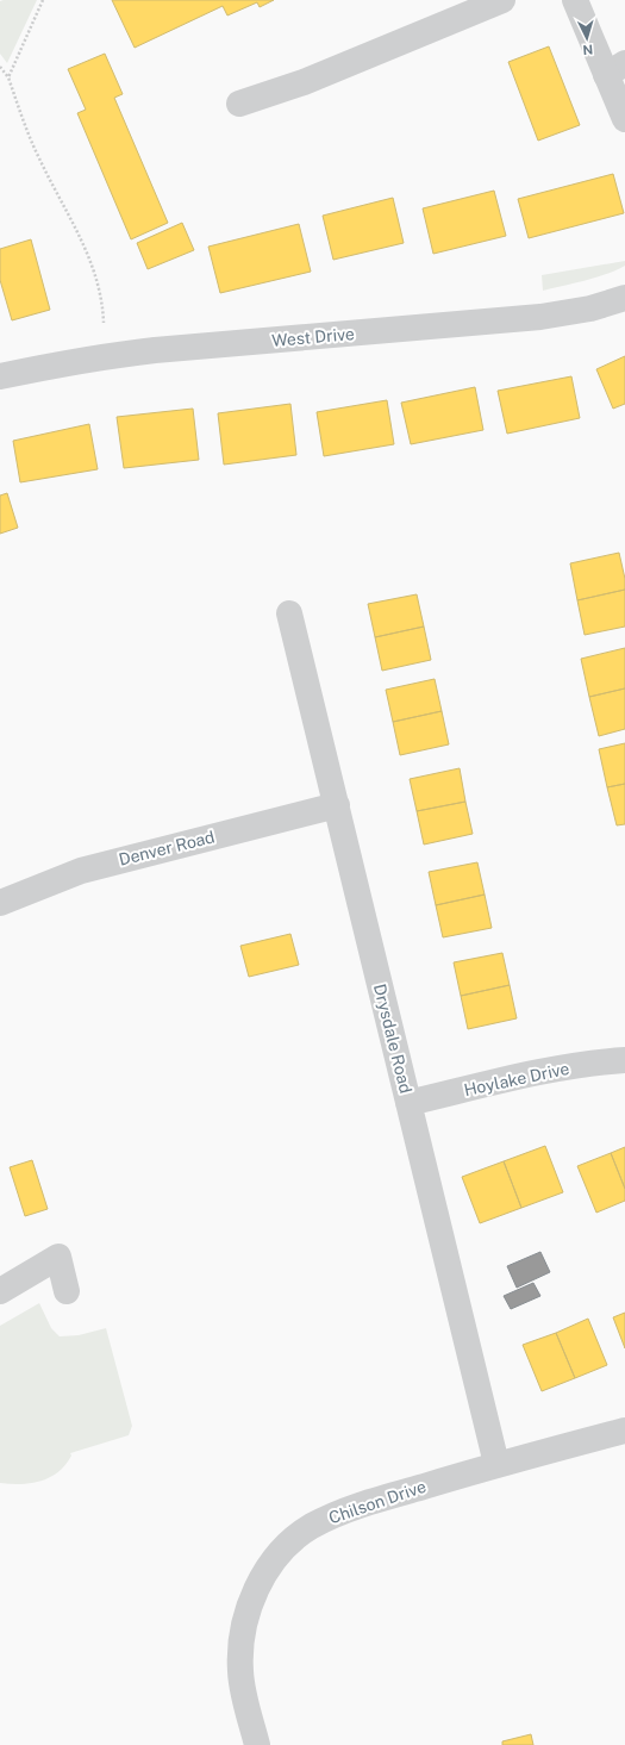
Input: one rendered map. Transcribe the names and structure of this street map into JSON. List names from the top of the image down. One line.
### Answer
{"streets":{"street":["West Drive","Denver Road","Drysdale Road","Hoylake Drive","Chilson Drive"]},"crossings":[["Denver Road","Drysdale Road"],["Drysdale Road","Hoylake Drive"],["Drysdale Road","Chilson Drive"]],"north":"bottom"}
